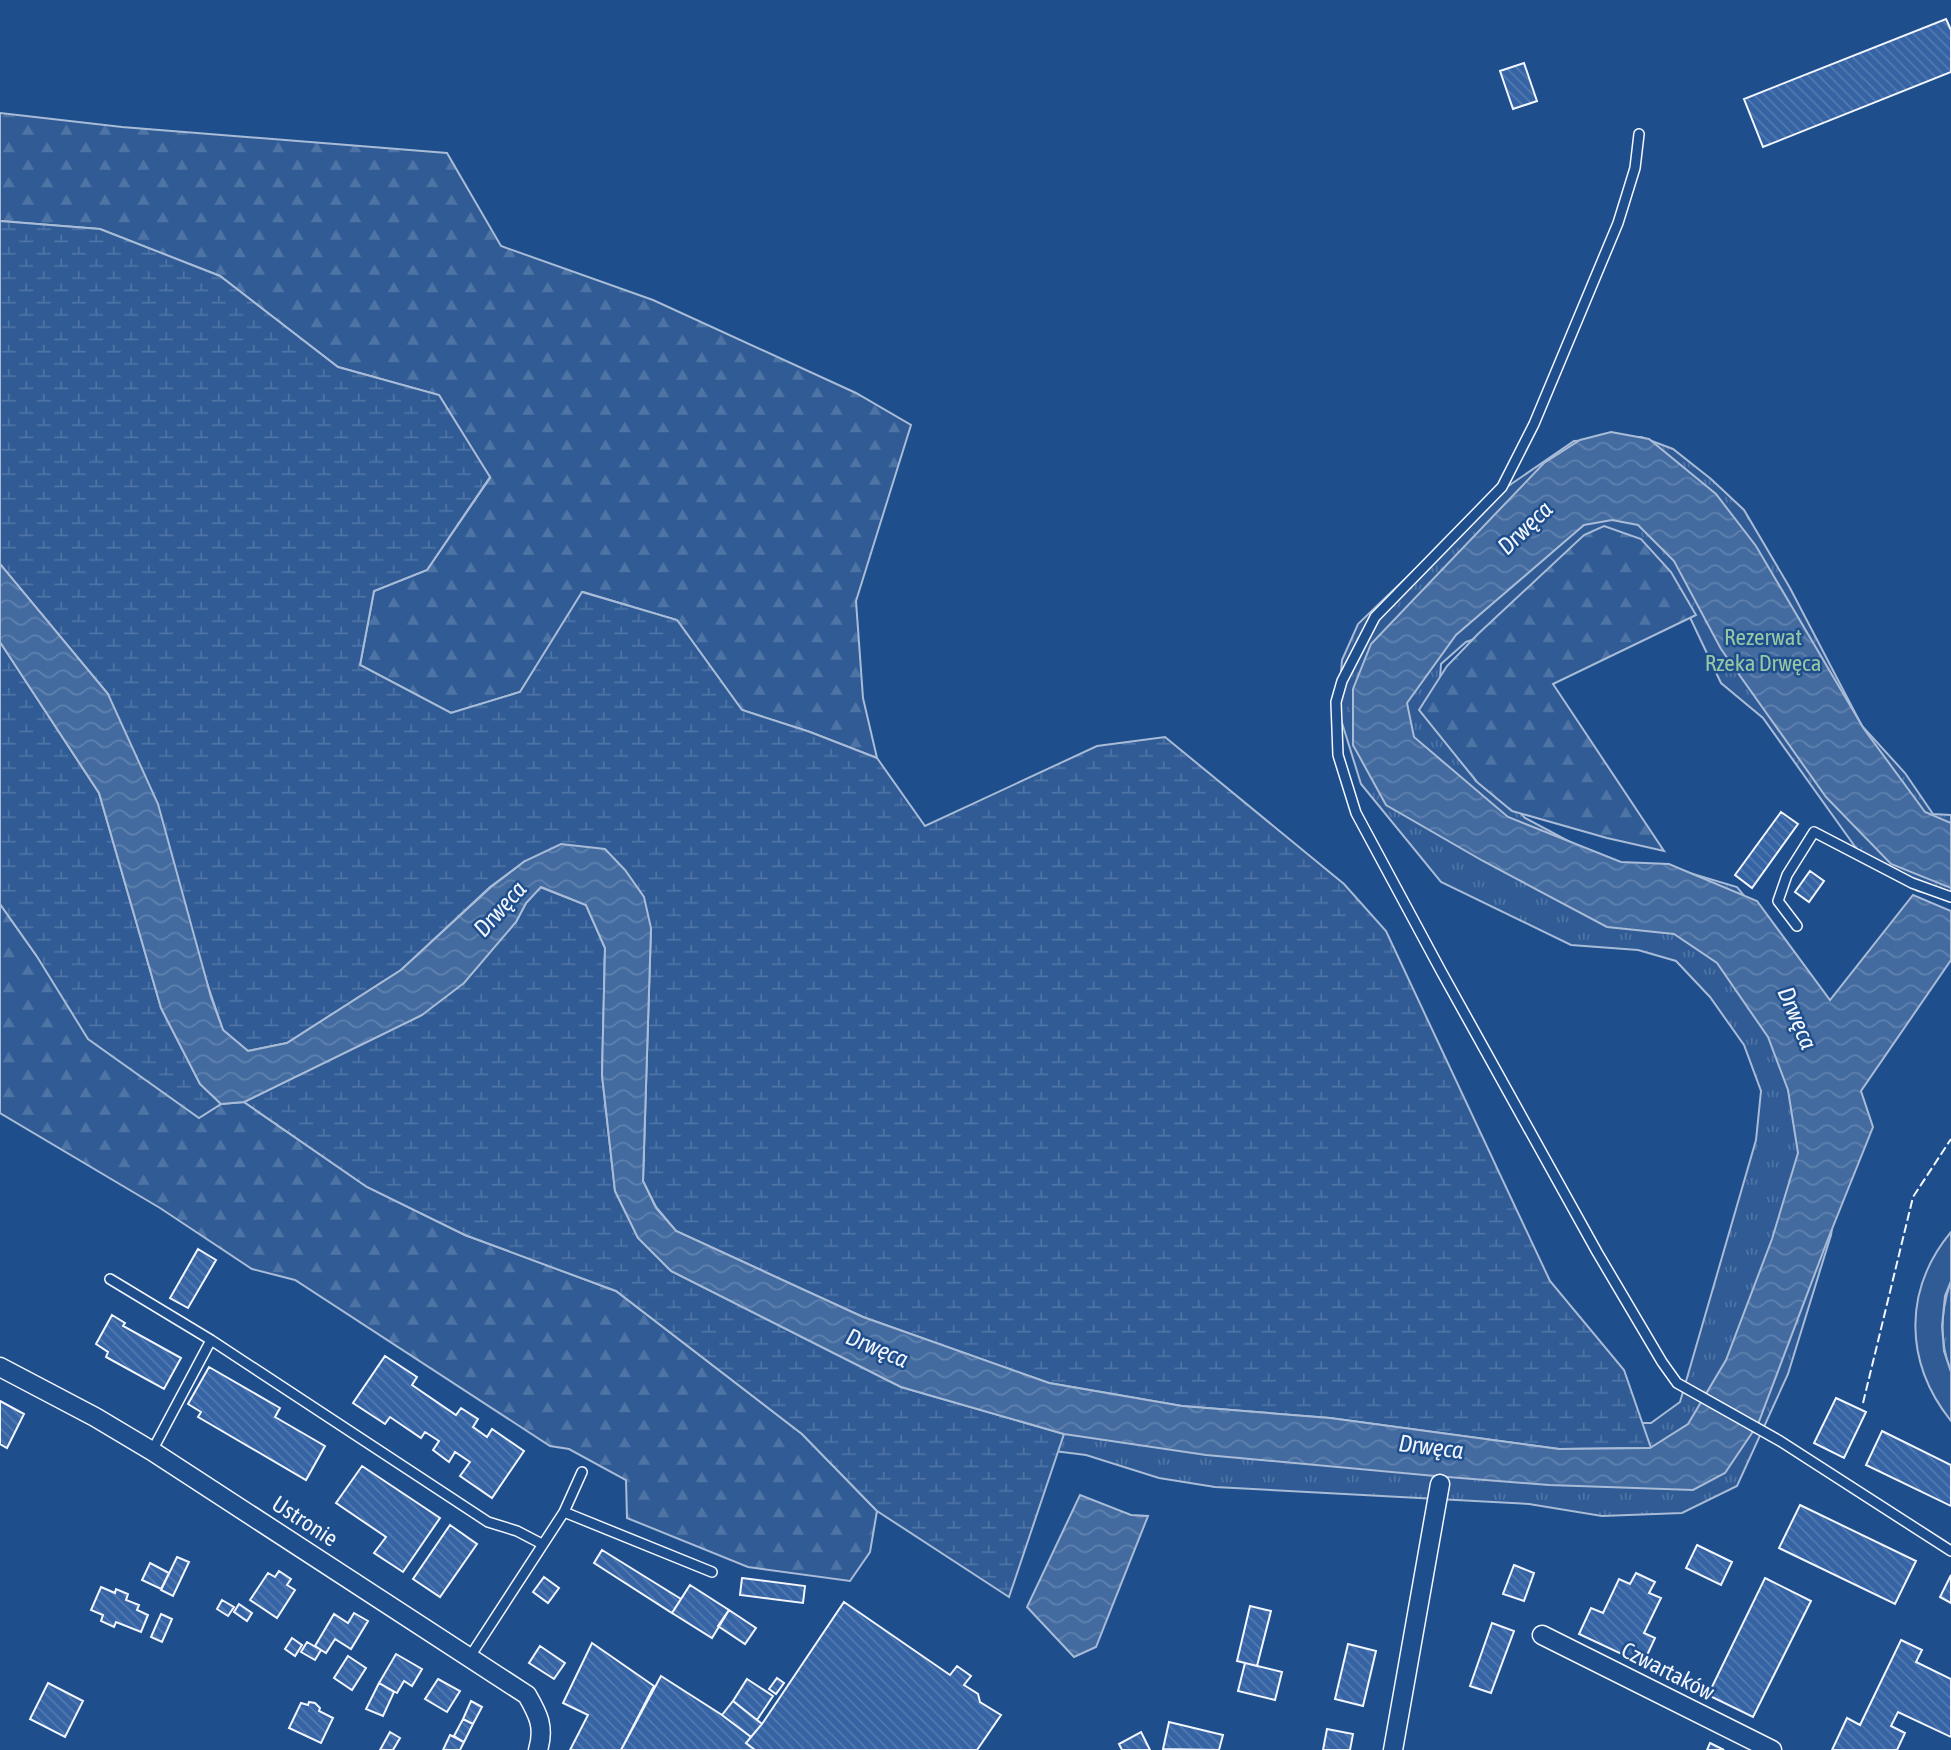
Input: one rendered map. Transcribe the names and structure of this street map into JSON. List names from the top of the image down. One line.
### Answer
{"streets":{"street":["Ustronie","Czwartaków"]},"water":["Drwęca"],"parks":["Rezerwat Rzeka Drwęca"]}
